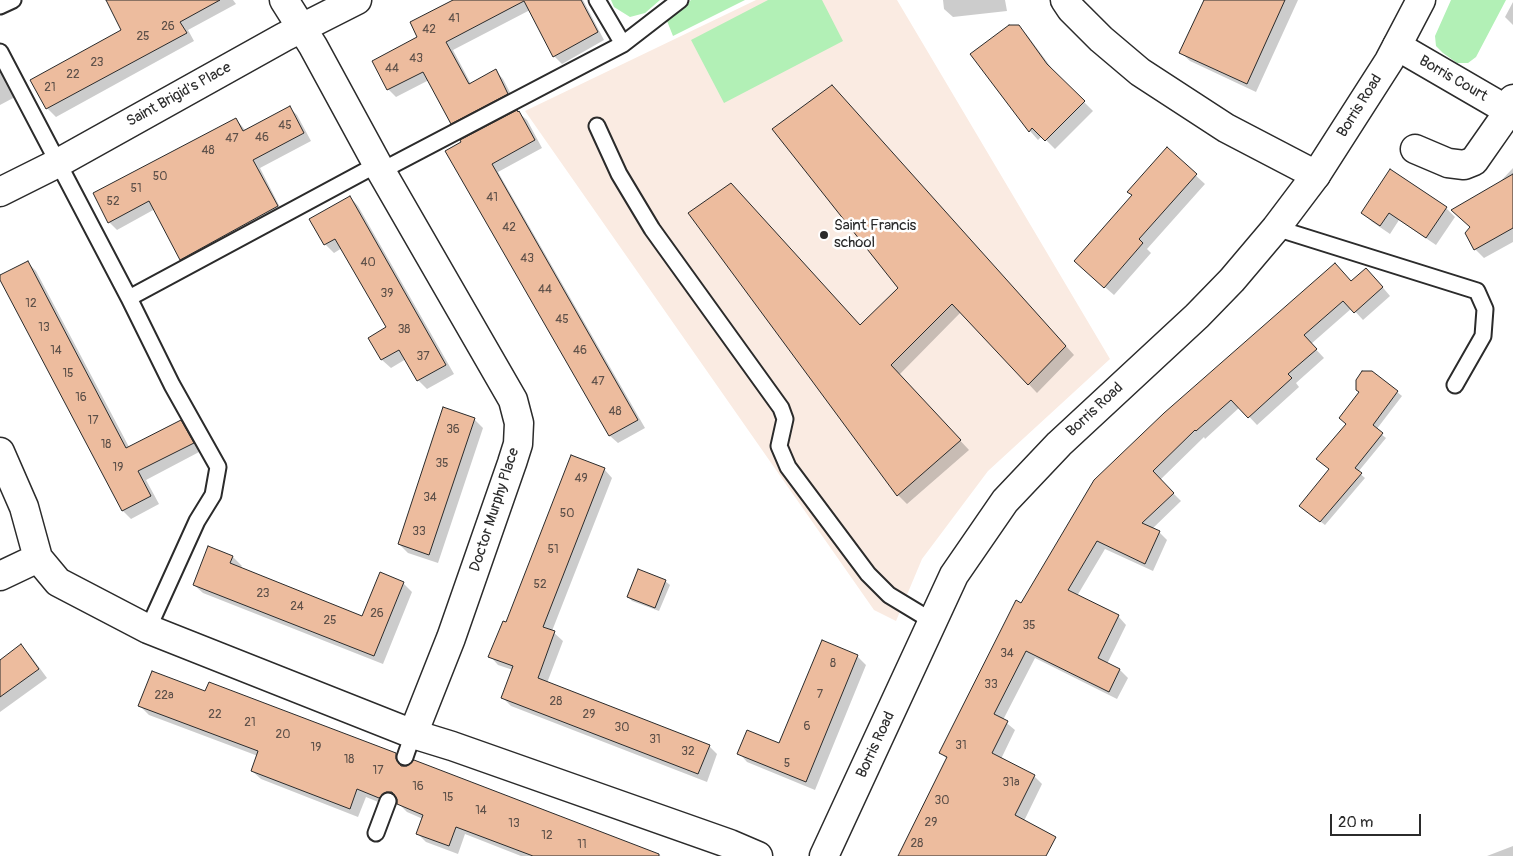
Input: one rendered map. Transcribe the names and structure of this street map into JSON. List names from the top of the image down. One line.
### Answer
{"streets":{"street":["Borris Court","Saint Brigid's Place","Borris Road","Doctor Murphy Place"]},"crossings":[["Borris Court","Borris Road"]],"places":["Saint Francis school"],"house_numbers":["41","26","42","25","43","23","44","22","21","45","46","47","48","50","51","41","52","42","43","40","44","39","12","45","13","38","14","46","37","15","47","16","48","17","36","18","35","19","49","34","50","33","51","52","23","24","26","25","35","34","8","33","7","22a","28","22","29","21","6","30","20","31","31","19","32","18","5","17","31a","16","15","30","14","29","13","12","28","11"],"scale_bar":"20 m"}
